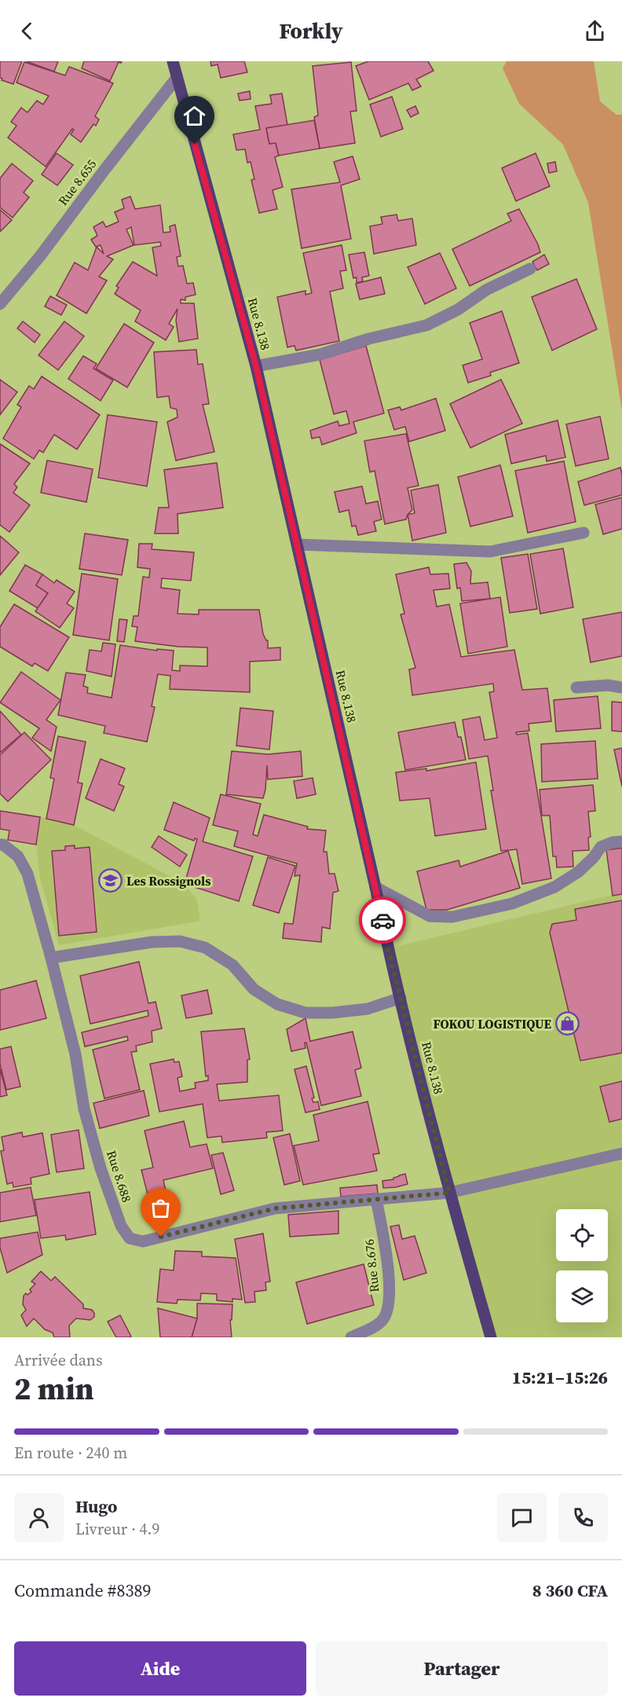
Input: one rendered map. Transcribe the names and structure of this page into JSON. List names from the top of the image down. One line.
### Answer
{"streets":{"main road":["Rue 8.138"],"street":["Rue 8.655","Rue 8.688","Rue 8.676"]},"crossings":[["Rue 8.655","Rue 8.138"],["Rue 8.138","Rue 8.688"],["Rue 8.688","Rue 8.676"]],"places":{"school or university":["Les Rossignols"],"shop":["FOKOU LOGISTIQUE"]},"page":{"header":"Forkly","heading":["2 min","Arrivée dans","15:21–15:26"],"panel":["Hugo","Livreur · 4.9","Commande #8389","8 360 CFA"],"bar":"En route · 240 m","buttons":["Aide","Partager"]}}
